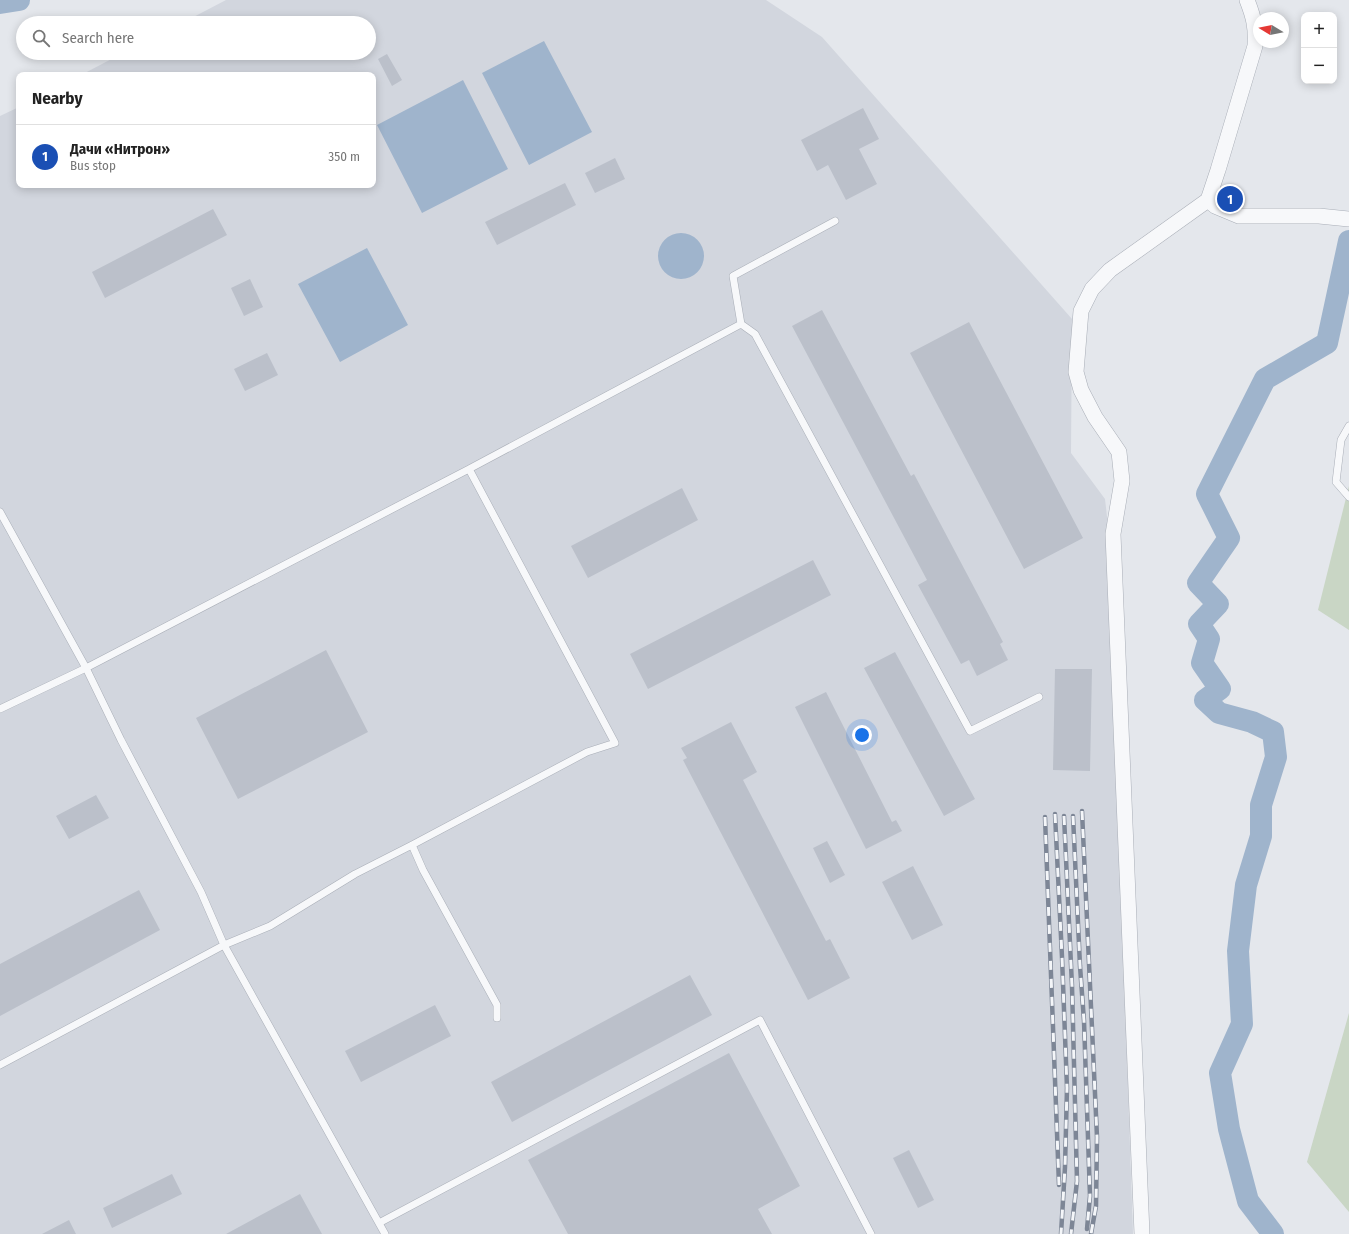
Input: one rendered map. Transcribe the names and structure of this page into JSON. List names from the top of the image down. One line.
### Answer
{"north":"left","page":{"map_buttons":["+","−"],"search":"Search here","heading":"Nearby","list":[{"mark":"1","name":"Дачи «Нитрон»","note":"Bus stop","value":"350 m"}],"pins":"1"}}
